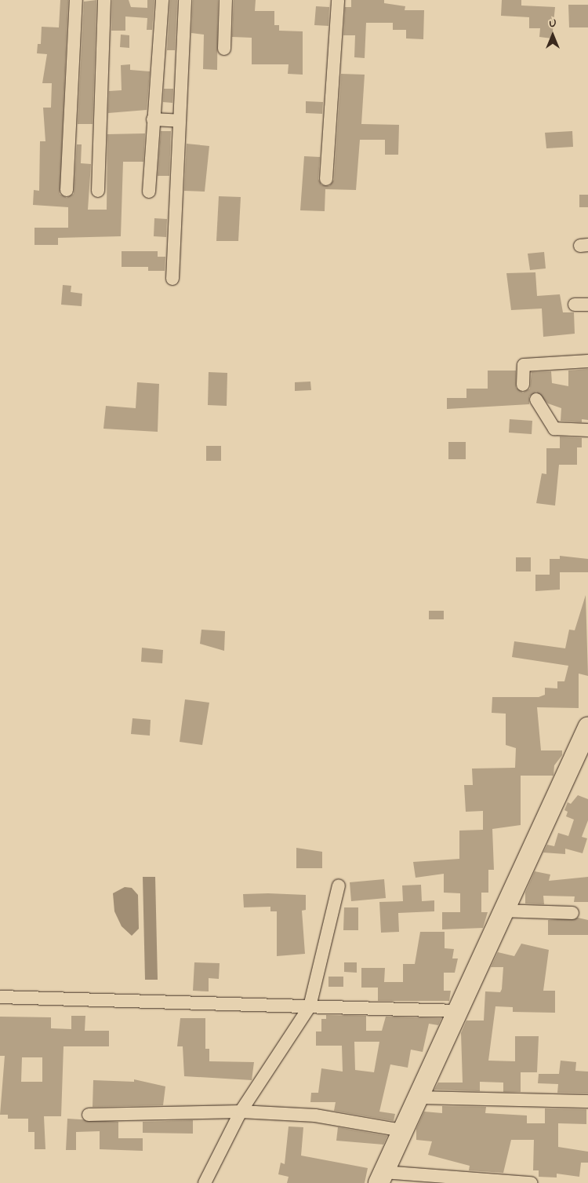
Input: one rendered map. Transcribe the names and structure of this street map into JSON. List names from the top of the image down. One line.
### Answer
{"north":"top"}
